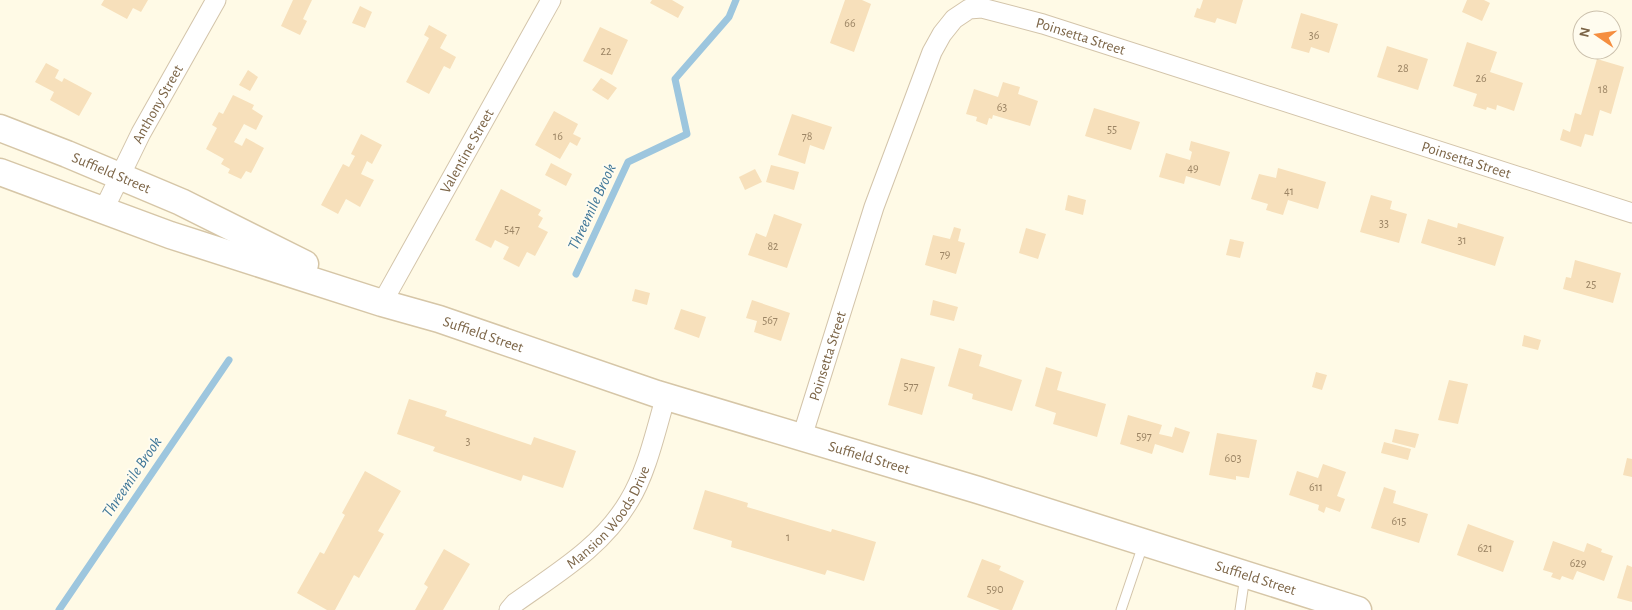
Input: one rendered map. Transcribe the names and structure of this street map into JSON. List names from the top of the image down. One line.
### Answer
{"streets":{"main road":["Suffield Street"],"street":["Poinsetta Street","Anthony Street","Valentine Street","Mansion Woods Drive"]},"crossings":[["Poinsetta Street","Suffield Street"],["Anthony Street","Suffield Street"],["Valentine Street","Suffield Street"],["Suffield Street","Mansion Woods Drive"]],"water":["Threemile Brook"],"house_numbers":["66","36","22","28","26","18","63","55","16","78","49","41","33","547","31","82","79","25","567","577","597","3","603","611","615","1","621","629","590"],"north":"left"}
